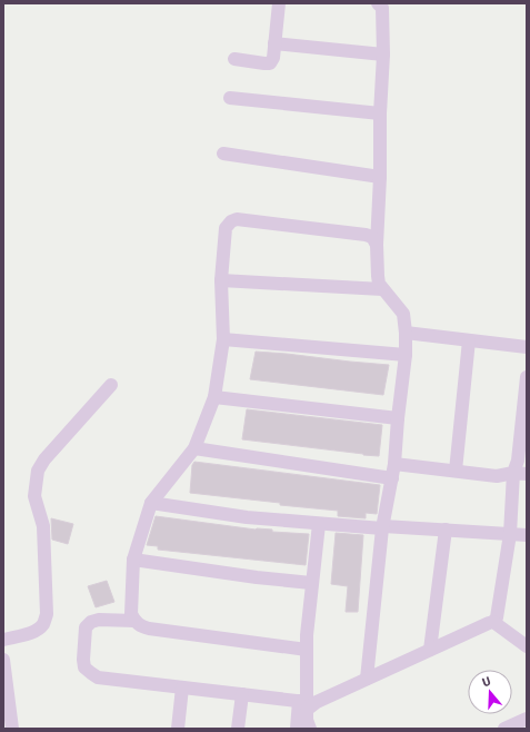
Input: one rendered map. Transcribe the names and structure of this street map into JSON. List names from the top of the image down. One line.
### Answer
{"north":"top"}
